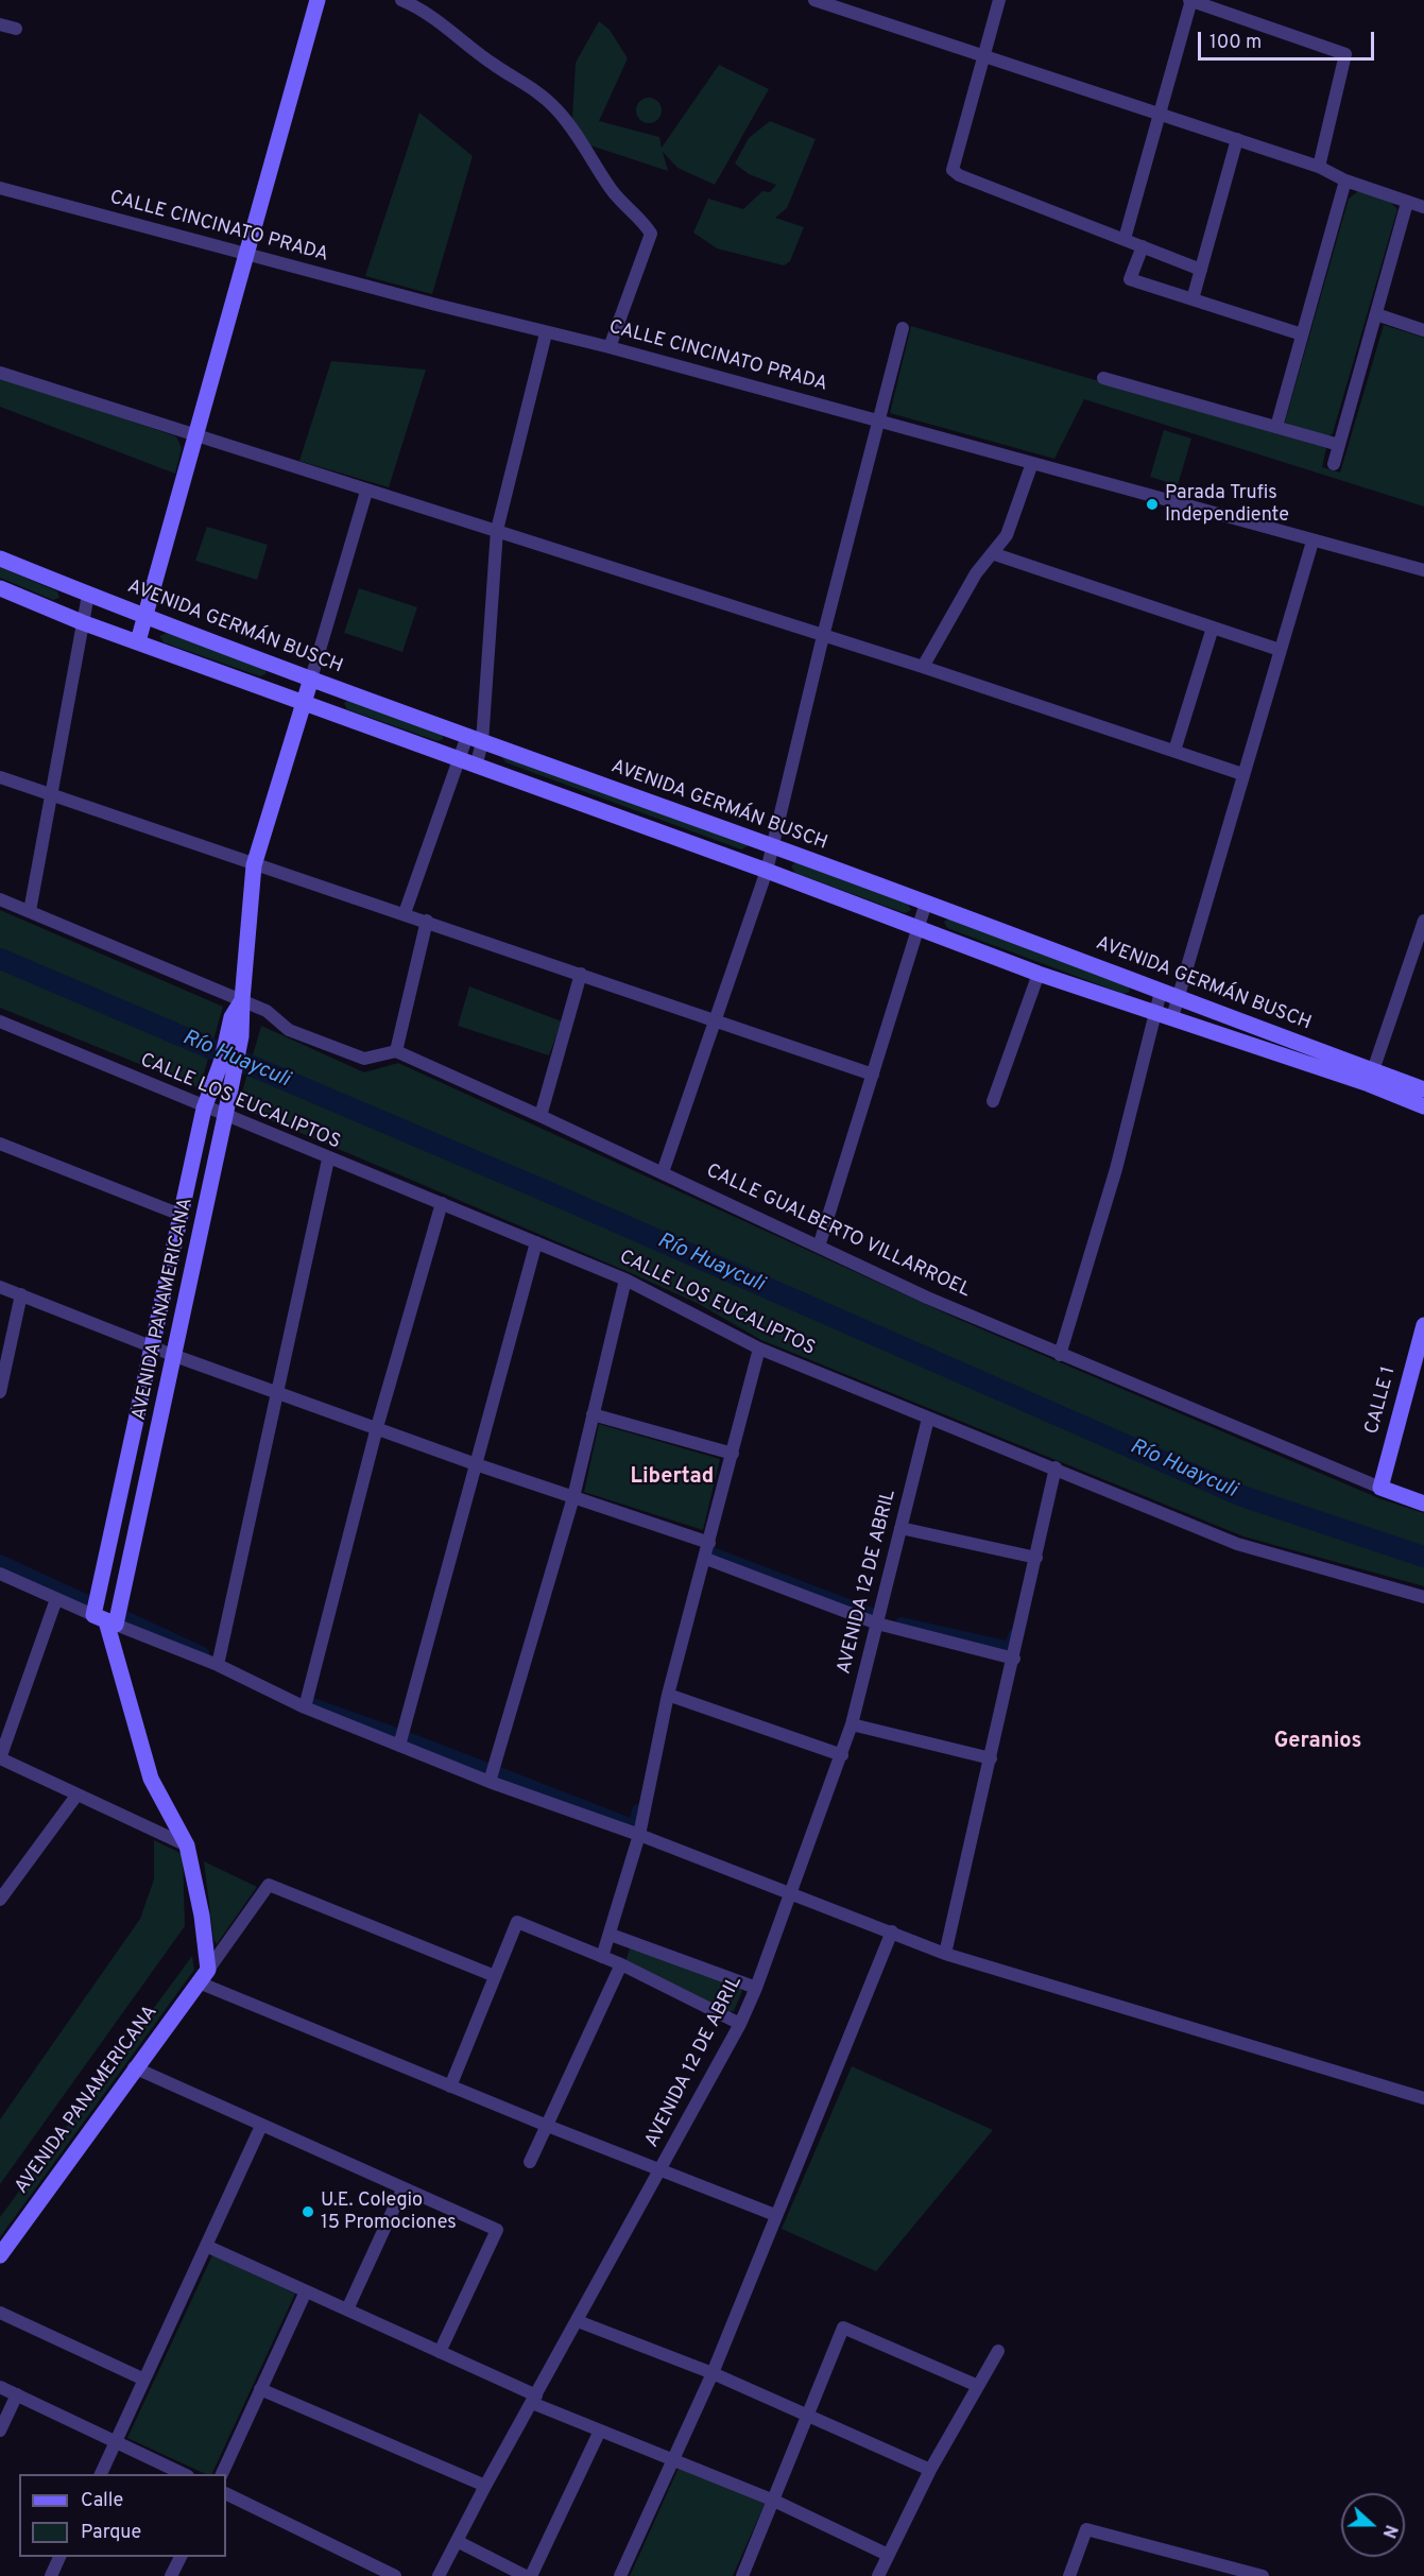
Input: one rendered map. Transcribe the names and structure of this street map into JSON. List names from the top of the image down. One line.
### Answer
{"streets":{"main road":["AVENIDA GERMÁN BUSCH","CALLE GUALBERTO VILLARROEL","AVENIDA PANAMERICANA","CALLE 1"],"street":["CALLE CINCINATO PRADA","CALLE LOS EUCALIPTOS","AVENIDA 12 DE ABRIL"]},"crossings":[["AVENIDA GERMÁN BUSCH","AVENIDA PANAMERICANA"],["CALLE LOS EUCALIPTOS","AVENIDA PANAMERICANA"],["CALLE LOS EUCALIPTOS","AVENIDA 12 DE ABRIL"],["CALLE GUALBERTO VILLARROEL","CALLE 1"]],"districts":["Libertad","Geranios"],"water":["Río Huayculi"],"places":["Parada Trufis Independiente","U.E. Colegio 15 Promociones"],"legend":["Calle","Parque"],"scale_bar":"100 m","north":"right"}
